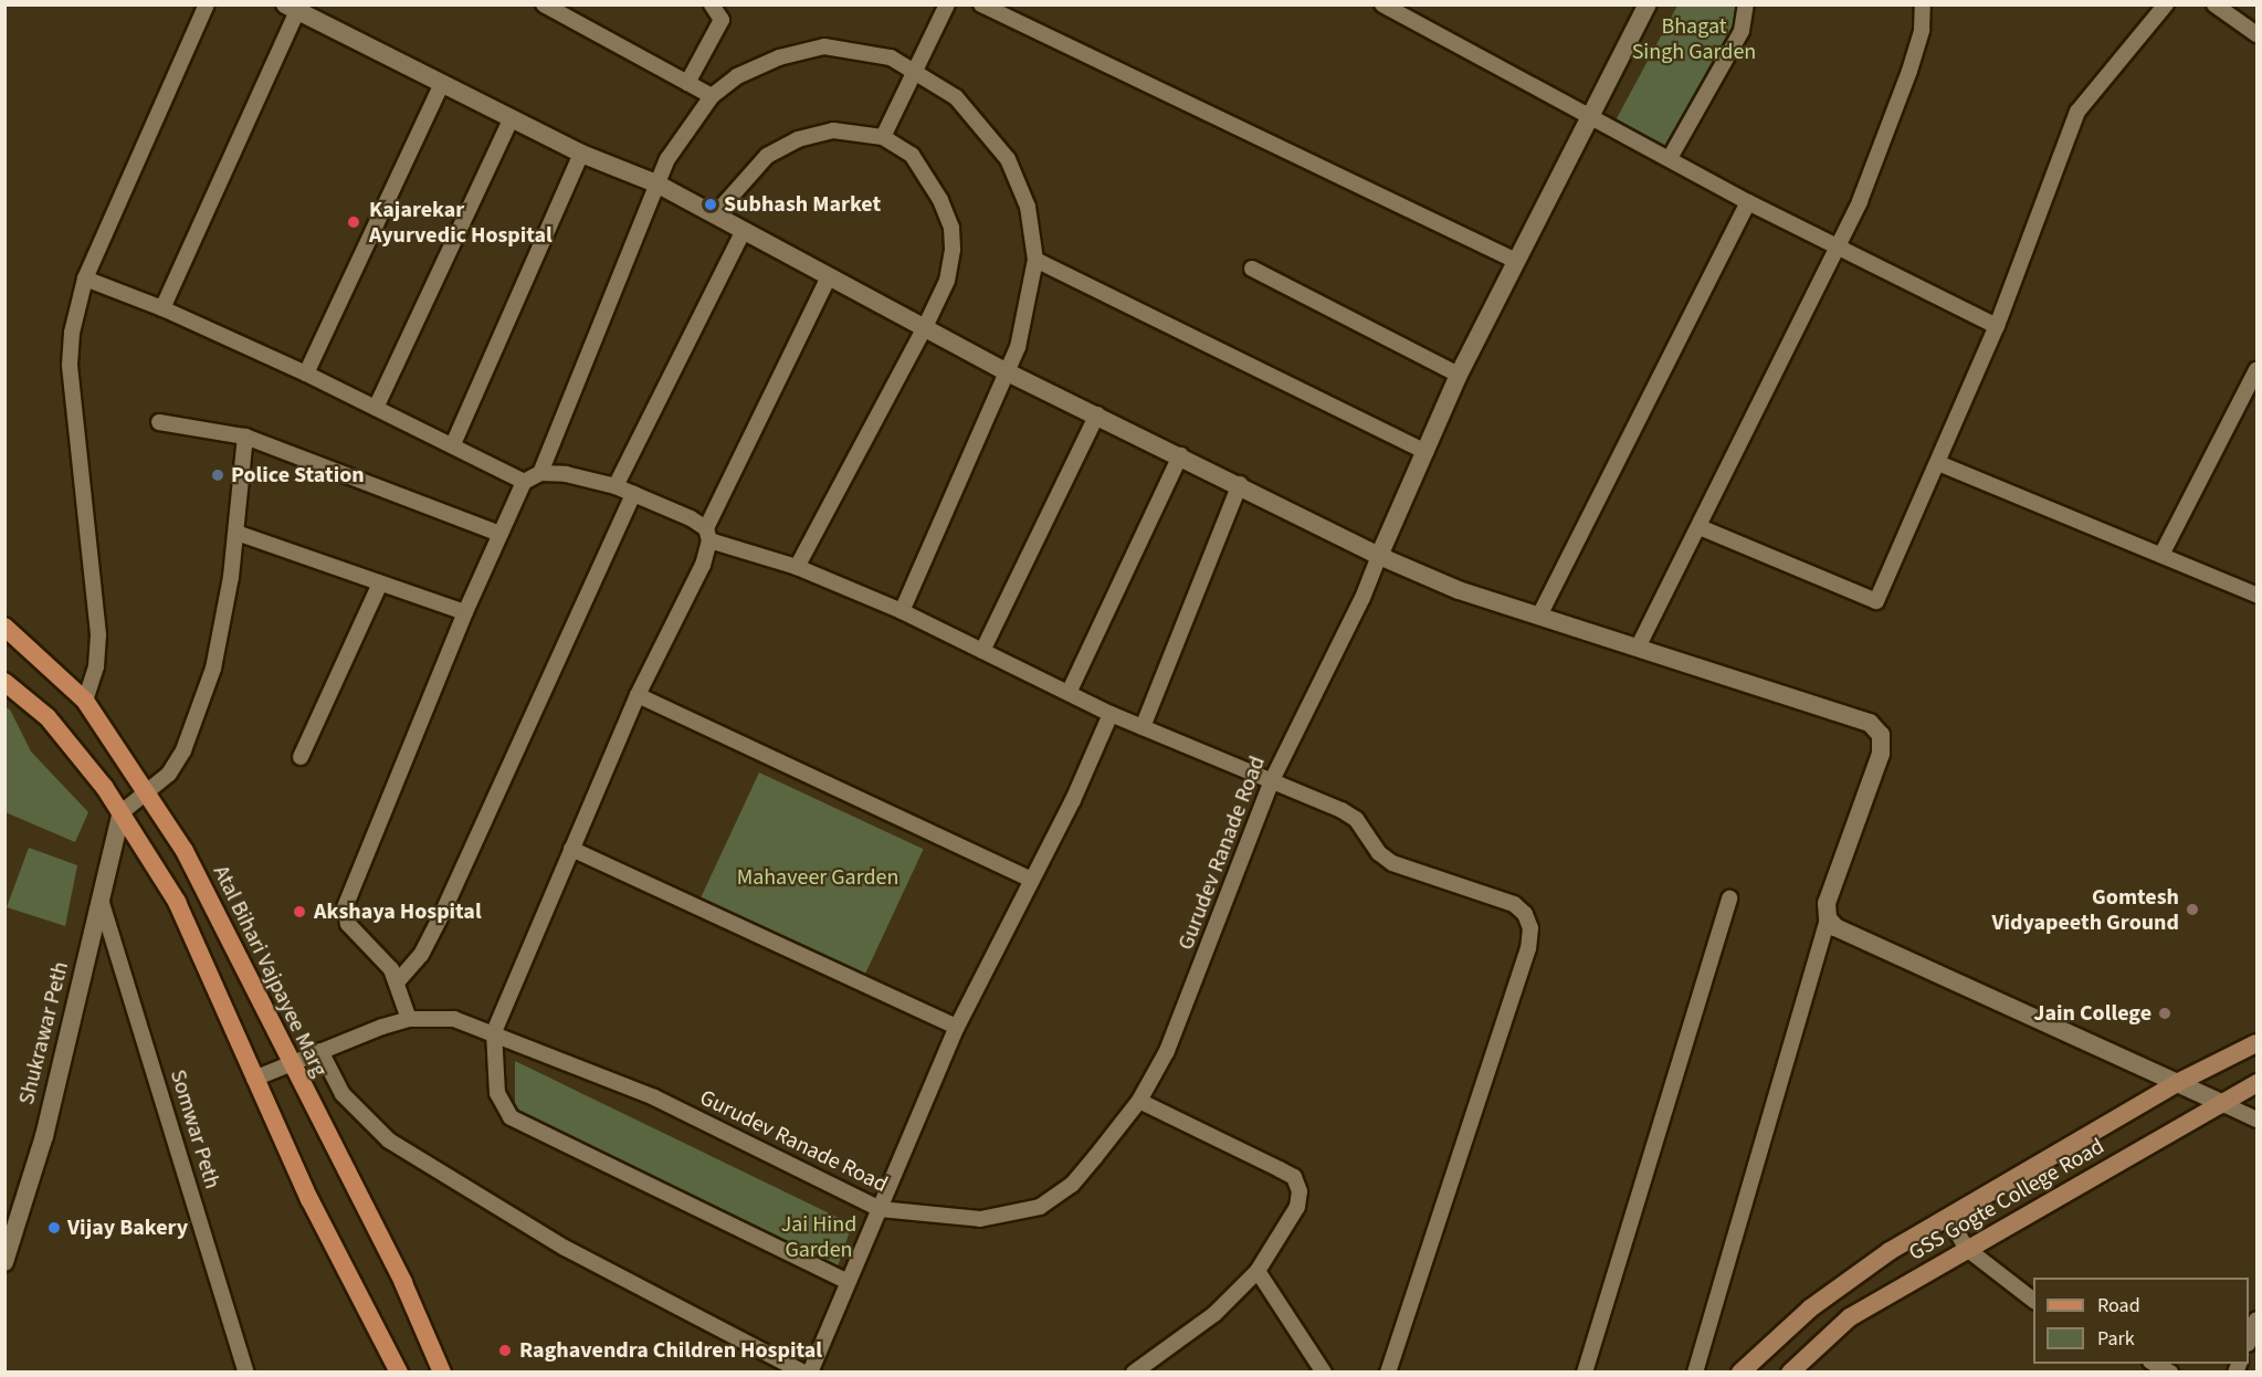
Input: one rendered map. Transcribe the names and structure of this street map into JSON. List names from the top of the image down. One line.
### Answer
{"streets":{"main road":["Atal Bihari Vajpayee Marg","GSS Gogte College Road"],"street":["Gurudev Ranade Road","Shukrawar Peth","Somwar Peth"]},"crossings":[["Gurudev Ranade Road","Atal Bihari Vajpayee Marg"],["Shukrawar Peth","Somwar Peth"]],"parks":["Bhagat Singh Garden","Mahaveer Garden","Jai Hind Garden"],"places":["Subhash Market","Kajarekar Ayurvedic Hospital","Police Station","Gomtesh Vidyapeeth Ground","Akshaya Hospital","Jain College","Vijay Bakery","Raghavendra Children Hospital"],"legend":["Road","Park"]}
